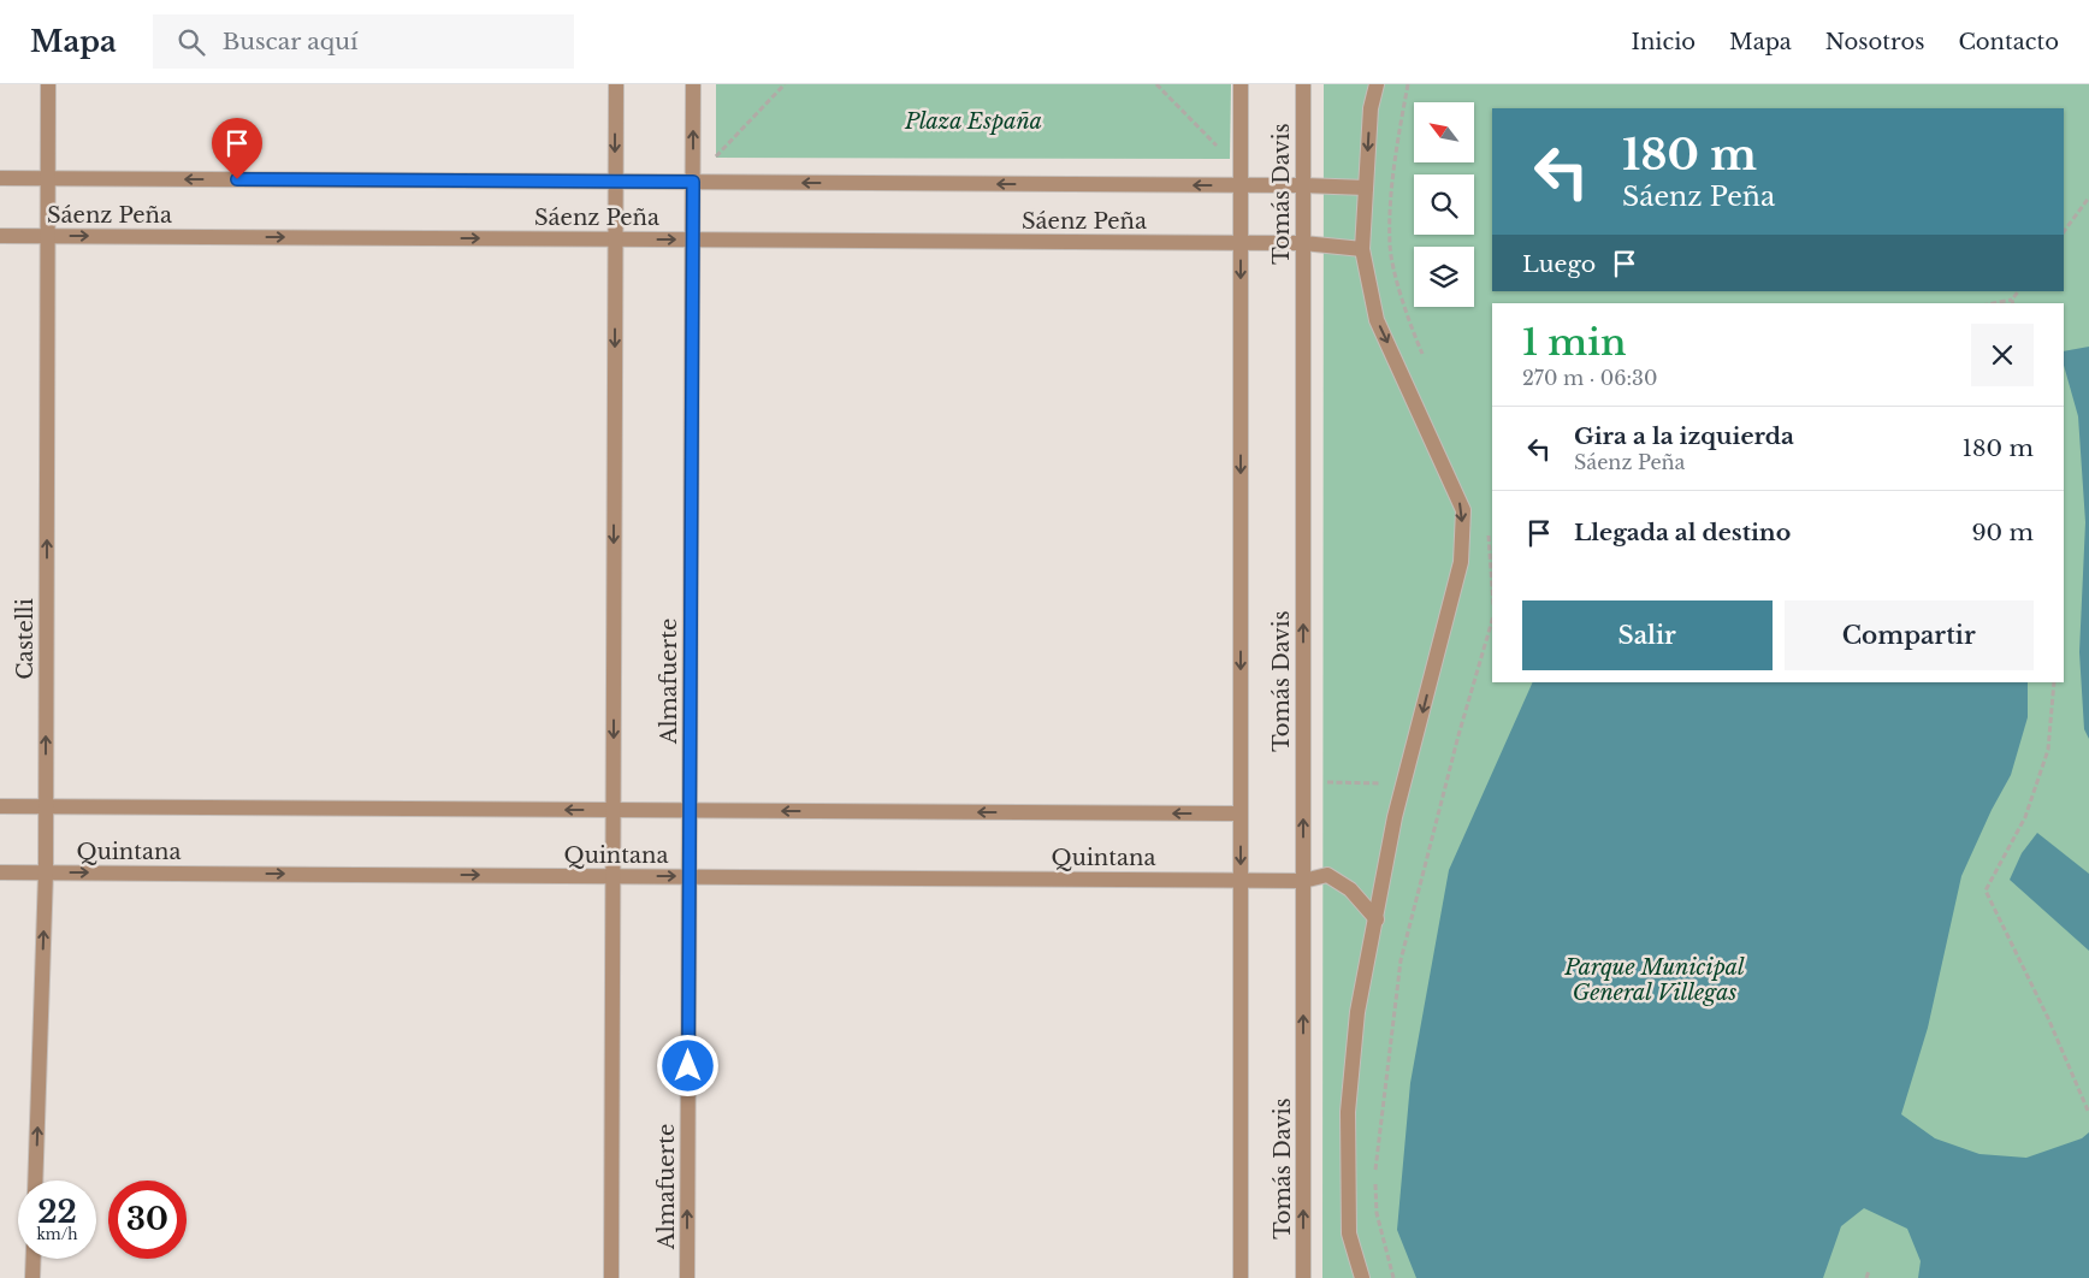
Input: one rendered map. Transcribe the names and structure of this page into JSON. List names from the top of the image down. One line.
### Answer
{"streets":{"street":["Tomás Davis","Sáenz Peña","Castelli","Almafuerte","Quintana"]},"crossings":[["Tomás Davis","Sáenz Peña"],["Tomás Davis","Quintana"],["Sáenz Peña","Castelli"],["Sáenz Peña","Almafuerte"],["Castelli","Quintana"],["Almafuerte","Quintana"]],"one_way":["Castelli"],"parks":["Plaza España","Parque Municipal General Villegas"],"north":"top left","page":{"header":"Mapa","search":"Buscar aquí","nav":["Inicio","Mapa","Nosotros","Contacto"],"turn":["180 m","Sáenz Peña"],"then":"Luego","heading":["1 min","270 m · 06:30"],"list":[{"name":"Gira a la izquierda","note":"Sáenz Peña","value":"180 m"},{"name":"Llegada al destino","value":"90 m"}],"buttons":["Salir","Compartir"],"speed":"22 km/h","limit":"30"}}
